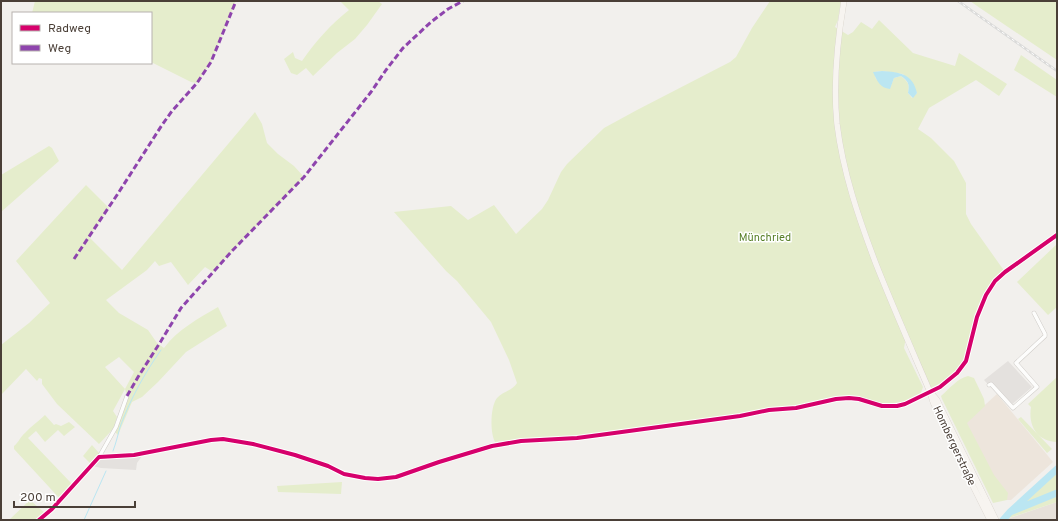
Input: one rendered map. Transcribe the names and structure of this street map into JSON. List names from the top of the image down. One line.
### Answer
{"streets":{"main road":["Hombergerstraße"]},"parks":["Münchried"],"legend":["Radweg","Weg"],"scale_bar":"200 m"}
